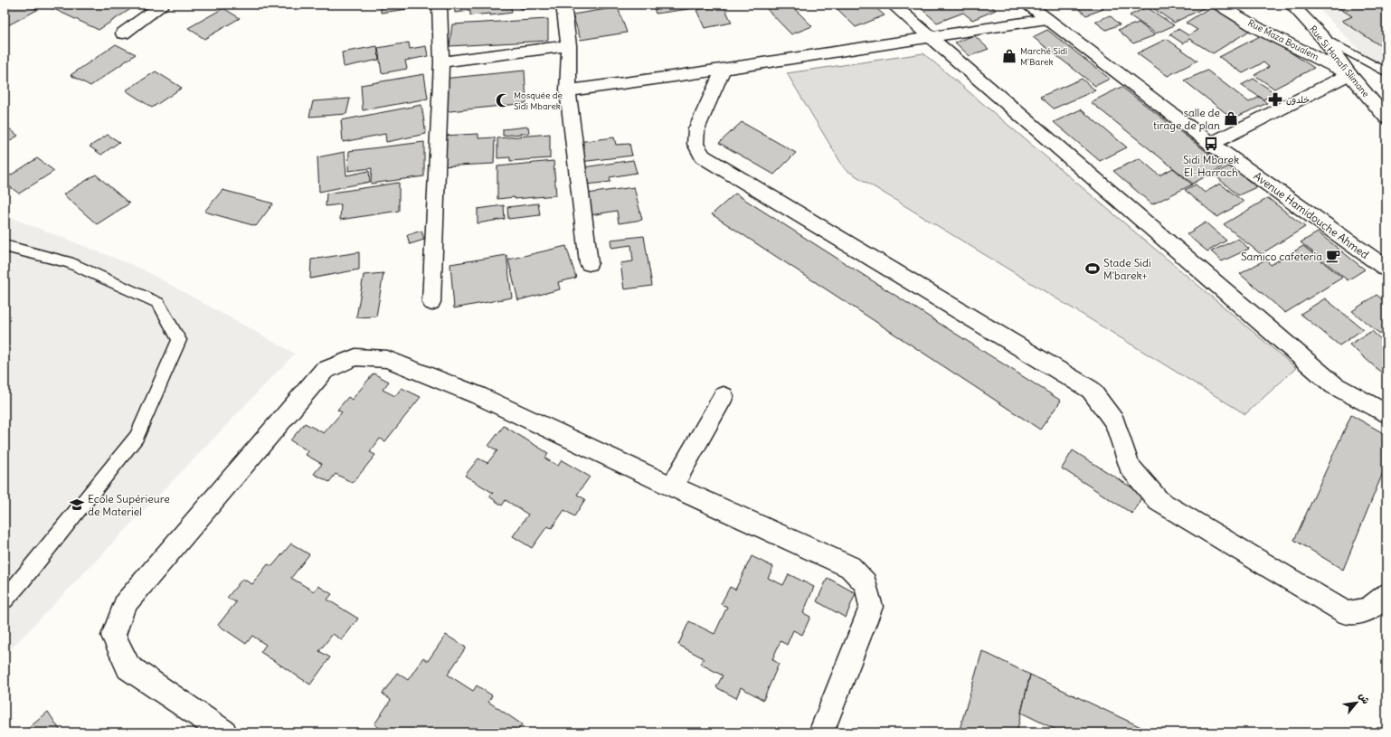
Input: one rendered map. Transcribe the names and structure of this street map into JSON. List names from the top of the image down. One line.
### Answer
{"streets":{"street":["Rue Maza Boualem","Rue Si Hanafi Slimane","Avenue Hamidouche Ahmed"]},"crossings":[["Rue Maza Boualem","Rue Si Hanafi Slimane"]],"places":{"shop":["Marché Sidi M'Barek","salle de tirage de plan"],"pharmacy":["خلدون"],"mosque":["Mosquée de Sidi Mbarek"],"bus stop":["Sidi Mbarek El-Harrach"],"cafe":["Samico cafeteria"],"sports":["Stade Sidi M'barek+"],"school or university":["Ecole Supérieure de Materiel"]},"north":"top right"}
